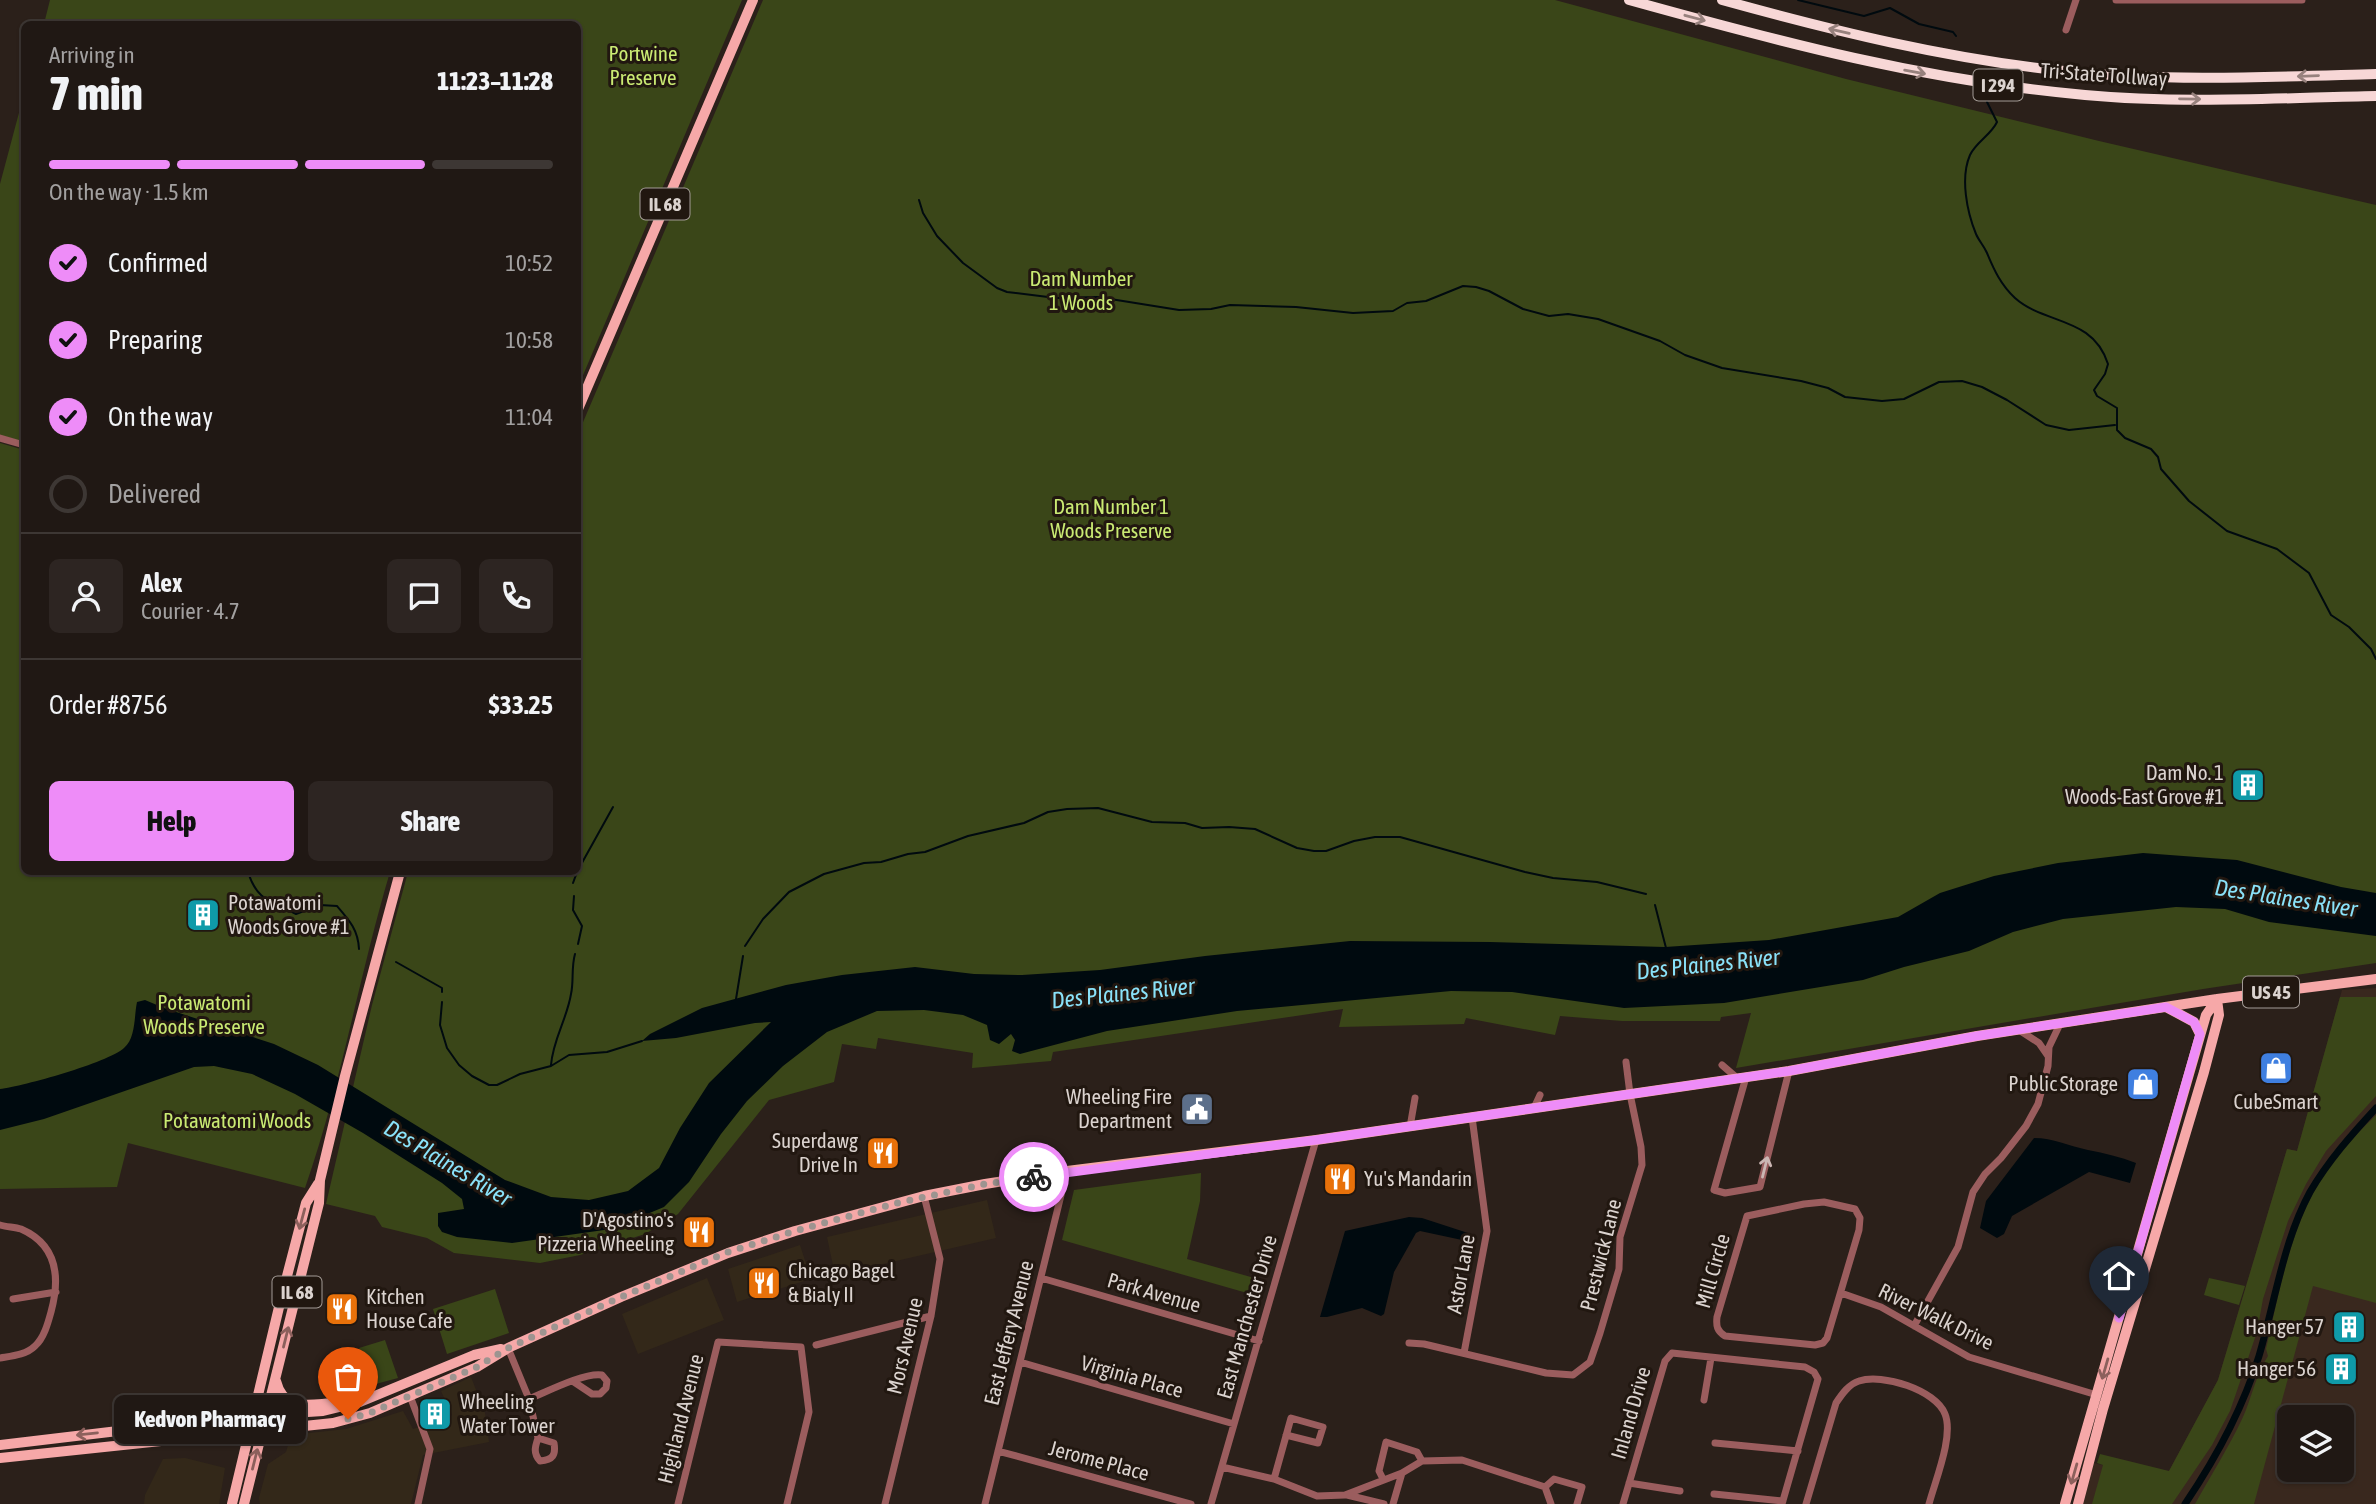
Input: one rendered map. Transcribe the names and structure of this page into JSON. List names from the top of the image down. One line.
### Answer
{"streets":{"highway":["Tri-State Tollway","I 294"],"main road":["IL 68","US 45"],"street":["Prestwick Lane","Mill Circle","Astor Lane","Park Avenue","East Manchester Drive","River Walk Drive","East Jeffery Avenue","Mors Avenue","Virginia Place","Inland Drive","Highland Avenue","Jerome Place"]},"crossings":[["IL 68","US 45"],["US 45","Prestwick Lane"],["US 45","Astor Lane"],["US 45","East Manchester Drive"],["US 45","East Jeffery Avenue"],["US 45","Mors Avenue"],["Prestwick Lane","Astor Lane"],["Mill Circle","River Walk Drive"],["Park Avenue","East Manchester Drive"],["Park Avenue","East Jeffery Avenue"],["East Manchester Drive","Virginia Place"],["East Jeffery Avenue","Virginia Place"],["East Jeffery Avenue","Jerome Place"]],"water":["Des Plaines River"],"parks":["Portwine Preserve","Dam Number 1 Woods","Dam Number 1 Woods Preserve","Potawatomi Woods Preserve","Potawatomi Woods"],"places":{"building":["Dam No. 1 Woods-East Grove #1","Potawatomi Woods Grove #1","Hanger 57","Hanger 56","Wheeling Water Tower"],"shop":["CubeSmart","Public Storage"],"public building":["Wheeling Fire Department"],"restaurant":["Superdawg Drive In","Yu's Mandarin","D'Agostino's Pizzeria Wheeling","Chicago Bagel & Bialy II","Kitchen House Cafe"],"other":["Kedvon Pharmacy"]},"page":{"heading":["7 min","Arriving in","11:23–11:28"],"panel":["Alex","Courier · 4.7","Order #8756","$33.25"],"bar":"On the way · 1.5 km","list":[["Confirmed","10:52"],["Preparing","10:58"],["On the way","11:04"],"Delivered"],"buttons":["Help","Share"],"bubble":"Kedvon Pharmacy"}}
